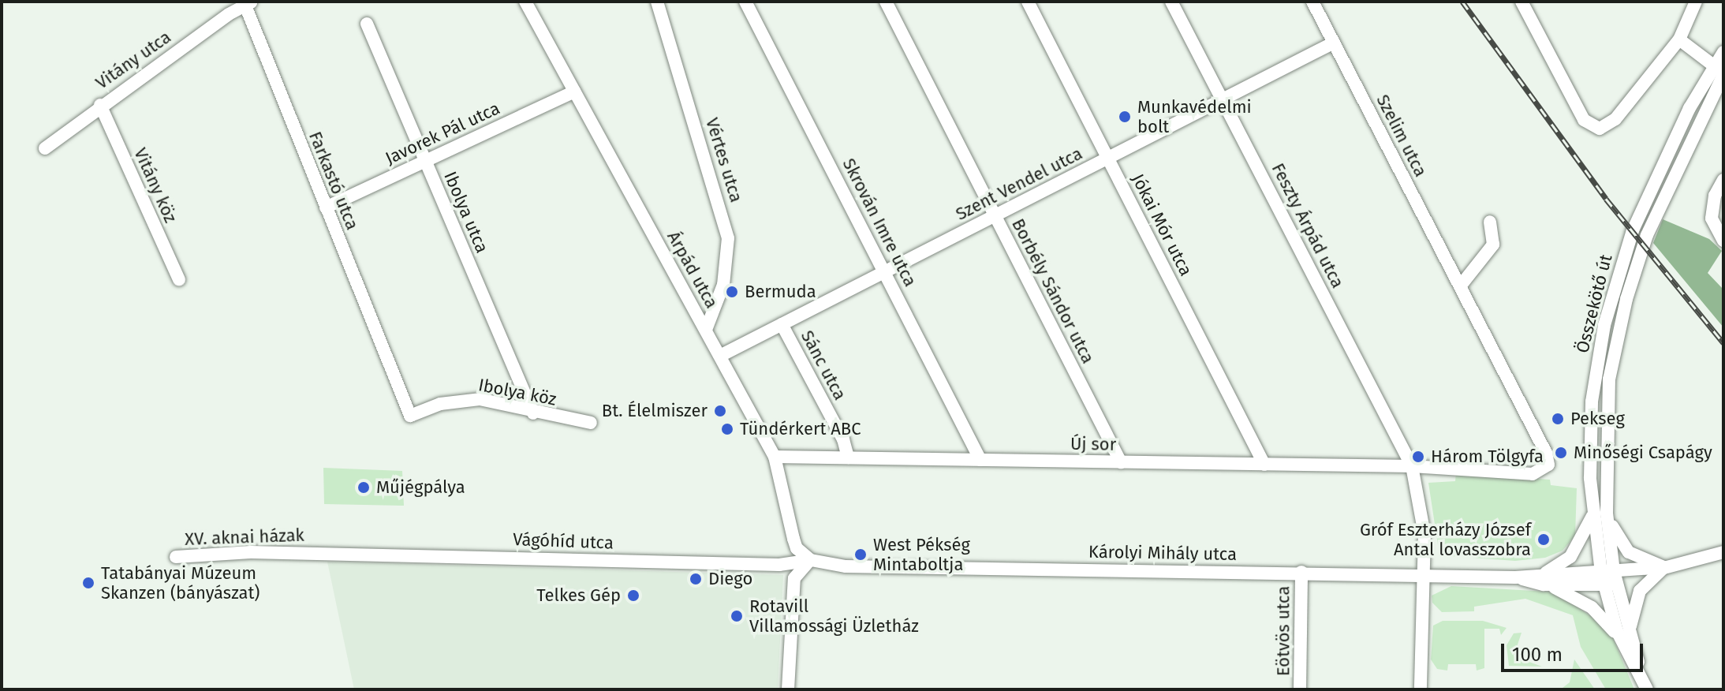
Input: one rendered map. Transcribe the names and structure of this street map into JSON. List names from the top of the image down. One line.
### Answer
{"streets":{"street":["Vitány utca","Javorek Pál utca","Szelim utca","Vértes utca","Farkastó utca","Szent Vendel utca","Vitány köz","Ibolya utca","Skrován Imre utca","Jókai Mór utca","Feszty Árpád utca","Árpád utca","Borbély Sándor utca","Összekötő út","Sánc utca","Ibolya köz","Új sor","XV. aknai házak","Vágóhíd utca","Károlyi Mihály utca","Eötvös utca"]},"crossings":[["Vitány utca","Farkastó utca"],["Vitány utca","Vitány köz"],["Javorek Pál utca","Farkastó utca"],["Javorek Pál utca","Ibolya utca"],["Javorek Pál utca","Árpád utca"],["Szelim utca","Szent Vendel utca"],["Szelim utca","Új sor"],["Vértes utca","Árpád utca"],["Farkastó utca","Ibolya köz"],["Szent Vendel utca","Skrován Imre utca"],["Szent Vendel utca","Jókai Mór utca"],["Szent Vendel utca","Feszty Árpád utca"],["Szent Vendel utca","Árpád utca"],["Szent Vendel utca","Borbély Sándor utca"],["Szent Vendel utca","Sánc utca"],["Ibolya utca","Ibolya köz"],["Skrován Imre utca","Új sor"],["Jókai Mór utca","Új sor"],["Feszty Árpád utca","Új sor"],["Feszty Árpád utca","Károlyi Mihály utca"],["Árpád utca","Új sor"],["Árpád utca","Vágóhíd utca"],["Árpád utca","Károlyi Mihály utca"],["Borbély Sándor utca","Új sor"],["Összekötő út","Károlyi Mihály utca"],["Sánc utca","Új sor"],["XV. aknai házak","Vágóhíd utca"],["Vágóhíd utca","Károlyi Mihály utca"],["Károlyi Mihály utca","Eötvös utca"]],"places":["Munkavédelmi bolt","Bermuda","Bt. Élelmiszer","Pekseg","Tündérkert ABC","Minőségi Csapágy","Három Tölgyfa","Műjégpálya","Gróf Eszterházy József Antal lovasszobra","West Pékség Mintaboltja","Diego","Tatabányai Múzeum Skanzen (bányászat)","Telkes Gép","Rotavill Villamossági Üzletház"],"scale_bar":"100 m"}
